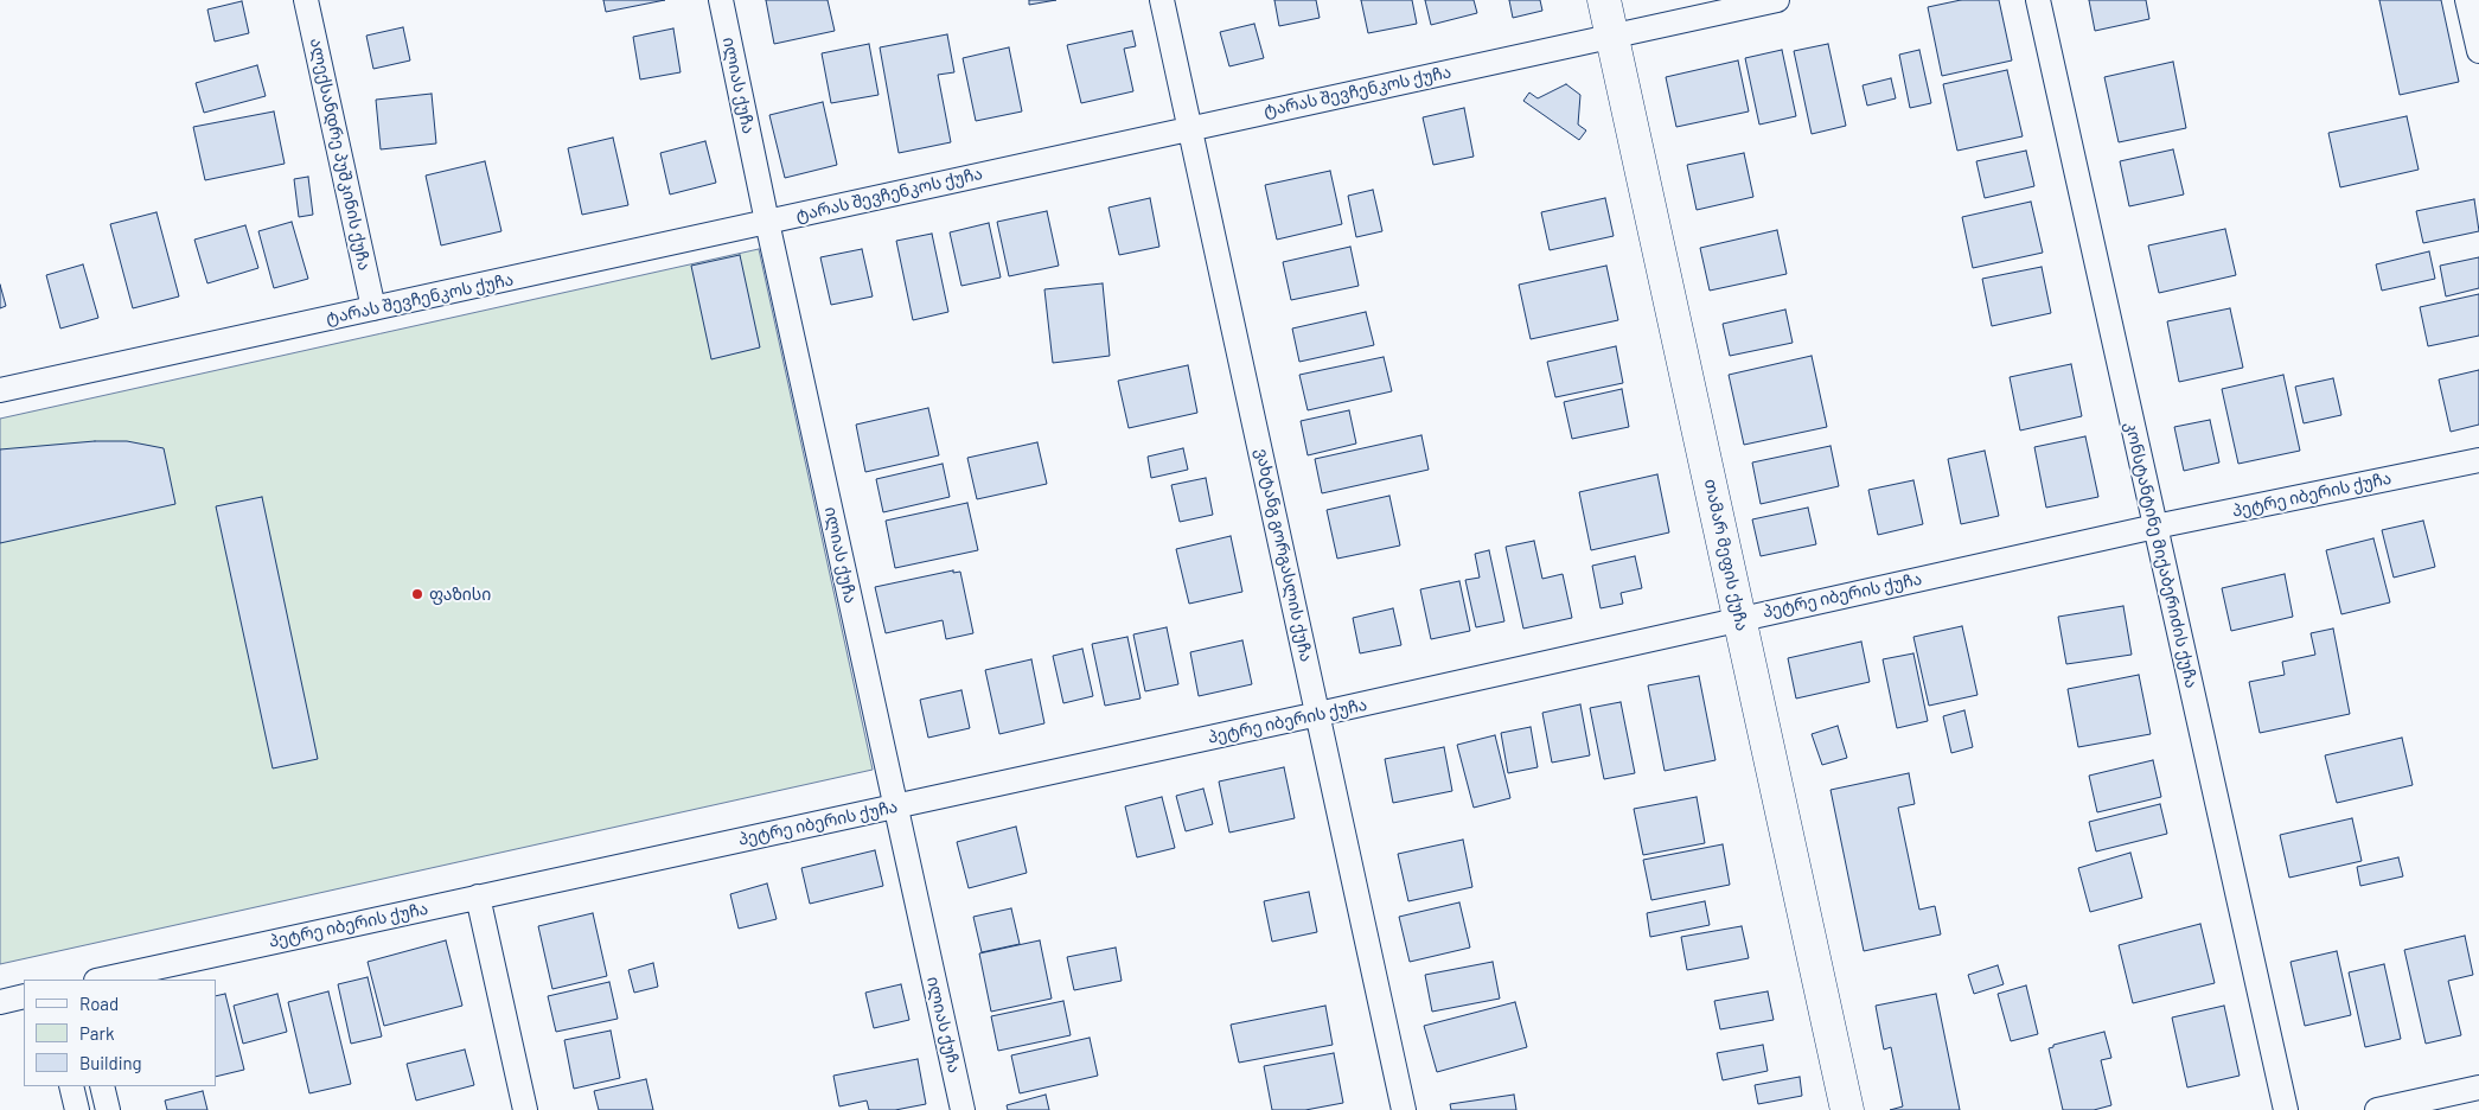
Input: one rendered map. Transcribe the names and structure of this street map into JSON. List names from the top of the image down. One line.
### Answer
{"streets":{"street":["ილიას ქუჩა","ტარას შევჩენკოს ქუჩა","ალექსანდრე პუშკინის ქუჩა","პეტრე იბერის ქუჩა","ვახტანგ გორგასლის ქუჩა","თამარ მეფის ქუჩა","კონსტანტინე მიქაბერიძის ქუჩა"]},"crossings":[["ილიას ქუჩა","ტარას შევჩენკოს ქუჩა"],["ილიას ქუჩა","პეტრე იბერის ქუჩა"],["ტარას შევჩენკოს ქუჩა","ალექსანდრე პუშკინის ქუჩა"],["ტარას შევჩენკოს ქუჩა","ვახტანგ გორგასლის ქუჩა"],["ტარას შევჩენკოს ქუჩა","თამარ მეფის ქუჩა"],["პეტრე იბერის ქუჩა","ვახტანგ გორგასლის ქუჩა"],["პეტრე იბერის ქუჩა","თამარ მეფის ქუჩა"],["პეტრე იბერის ქუჩა","კონსტანტინე მიქაბერიძის ქუჩა"]],"places":["ფაზისი"],"legend":["Road","Park","Building"]}
